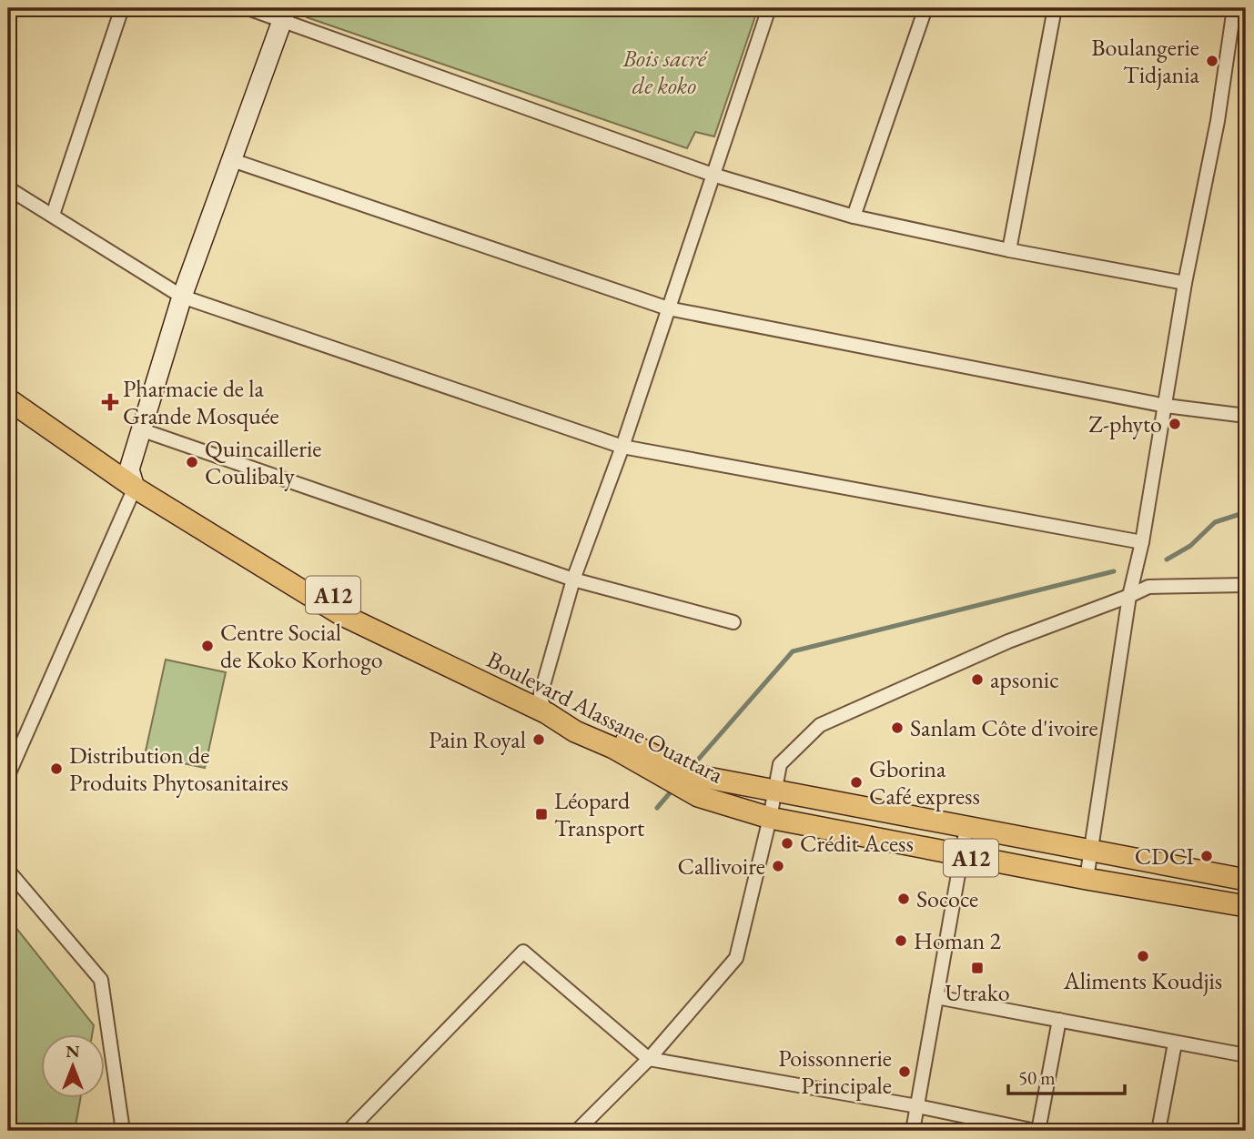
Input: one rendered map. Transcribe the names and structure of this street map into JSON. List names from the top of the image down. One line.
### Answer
{"streets":{"main road":["A12","Boulevard Alassane Ouattara"]},"parks":["Bois sacré de koko"],"places":{"other":["Boulangerie Tidjania","Z-phyto","Quincaillerie Coulibaly","Centre Social de Koko Korhogo","apsonic","Sanlam Côte d'ivoire","Pain Royal","Distribution de Produits Phytosanitaires","Gborina Café express","Crédit Acess","CDCI","Callivoire","Sococe","Homan 2","Aliments Koudjis","Poissonnerie Principale"],"health":["Pharmacie de la Grande Mosquée"],"transit":["Léopard Transport","Utrako"]},"scale_bar":"50 m","north":"top"}
